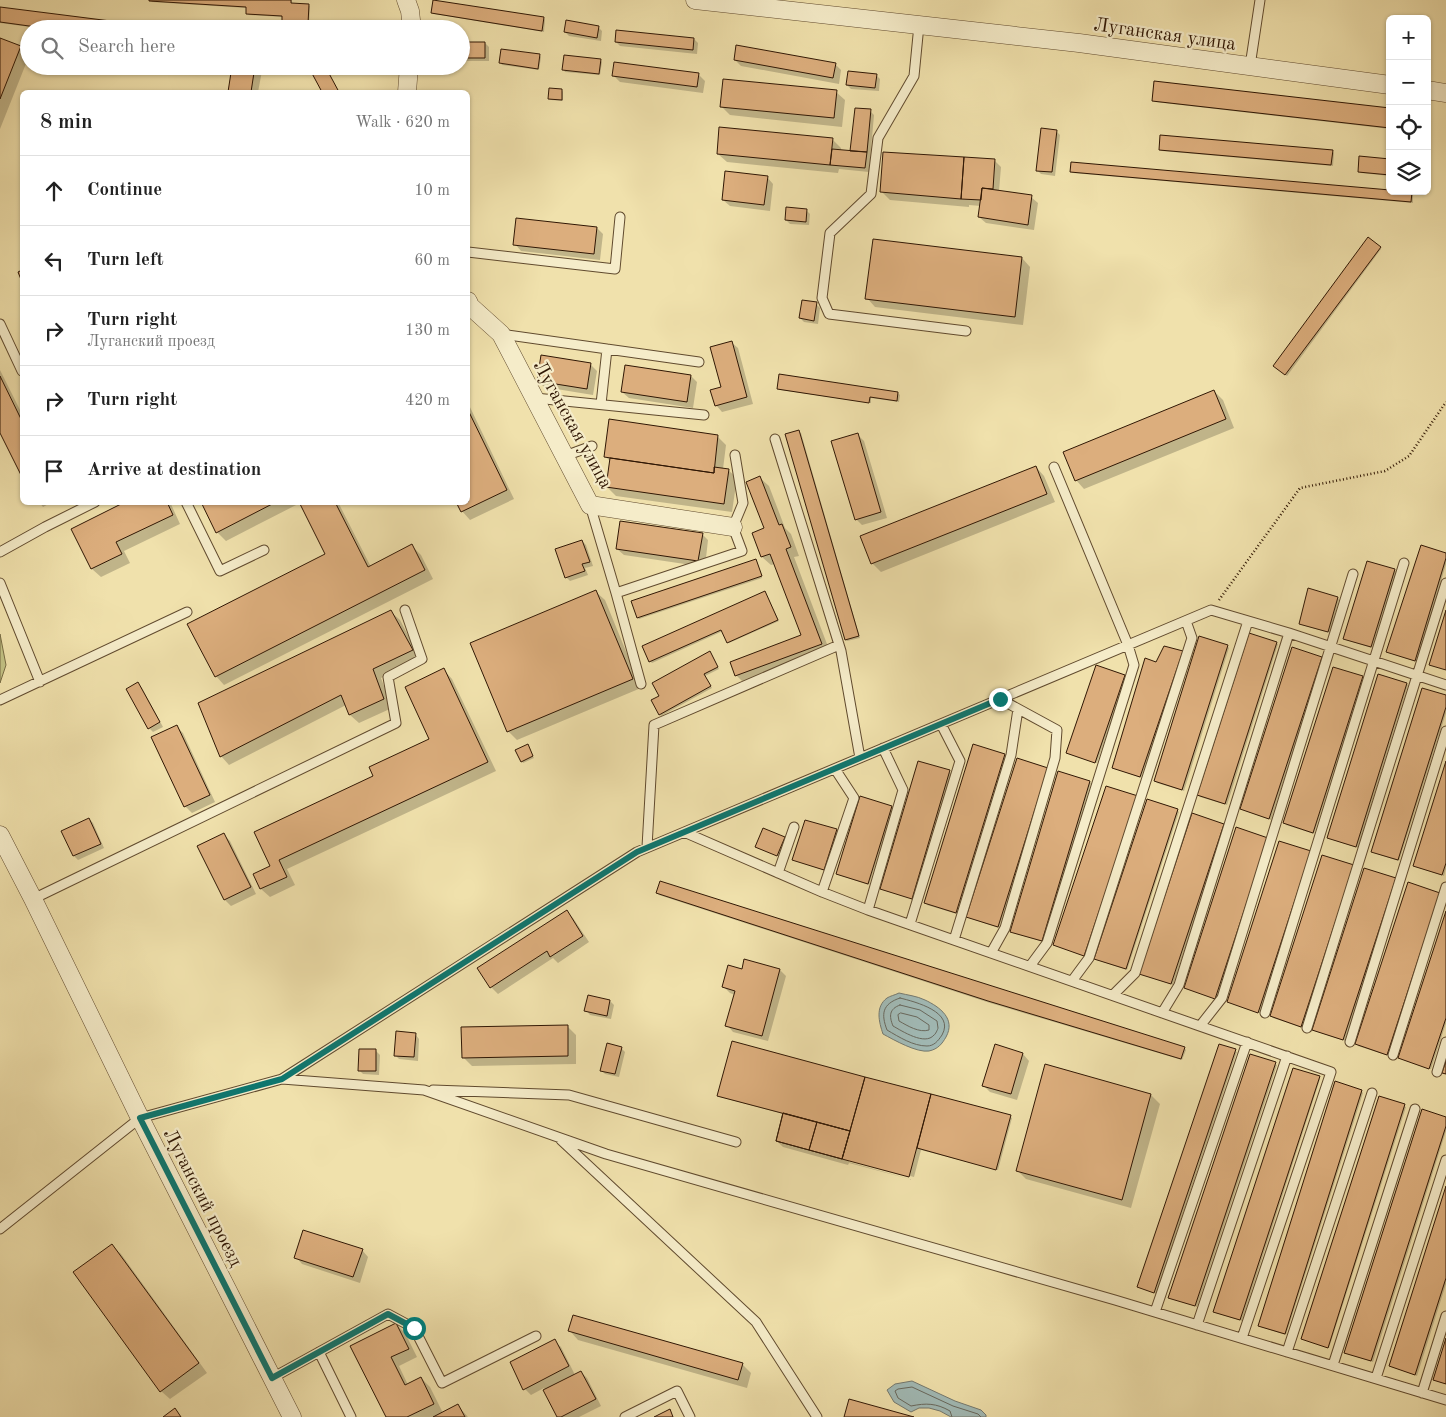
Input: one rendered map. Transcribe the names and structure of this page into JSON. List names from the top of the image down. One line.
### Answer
{"streets":{"street":["Луганская улица","Луганский проезд"]},"page":{"map_buttons":["+","−"],"search":"Search here","heading":["8 min","Walk · 620 m"],"list":[["Continue","10 m"],["Turn left","60 m"],["Turn right","Луганский проезд","130 m"],["Turn right","420 m"],"Arrive at destination"]}}
